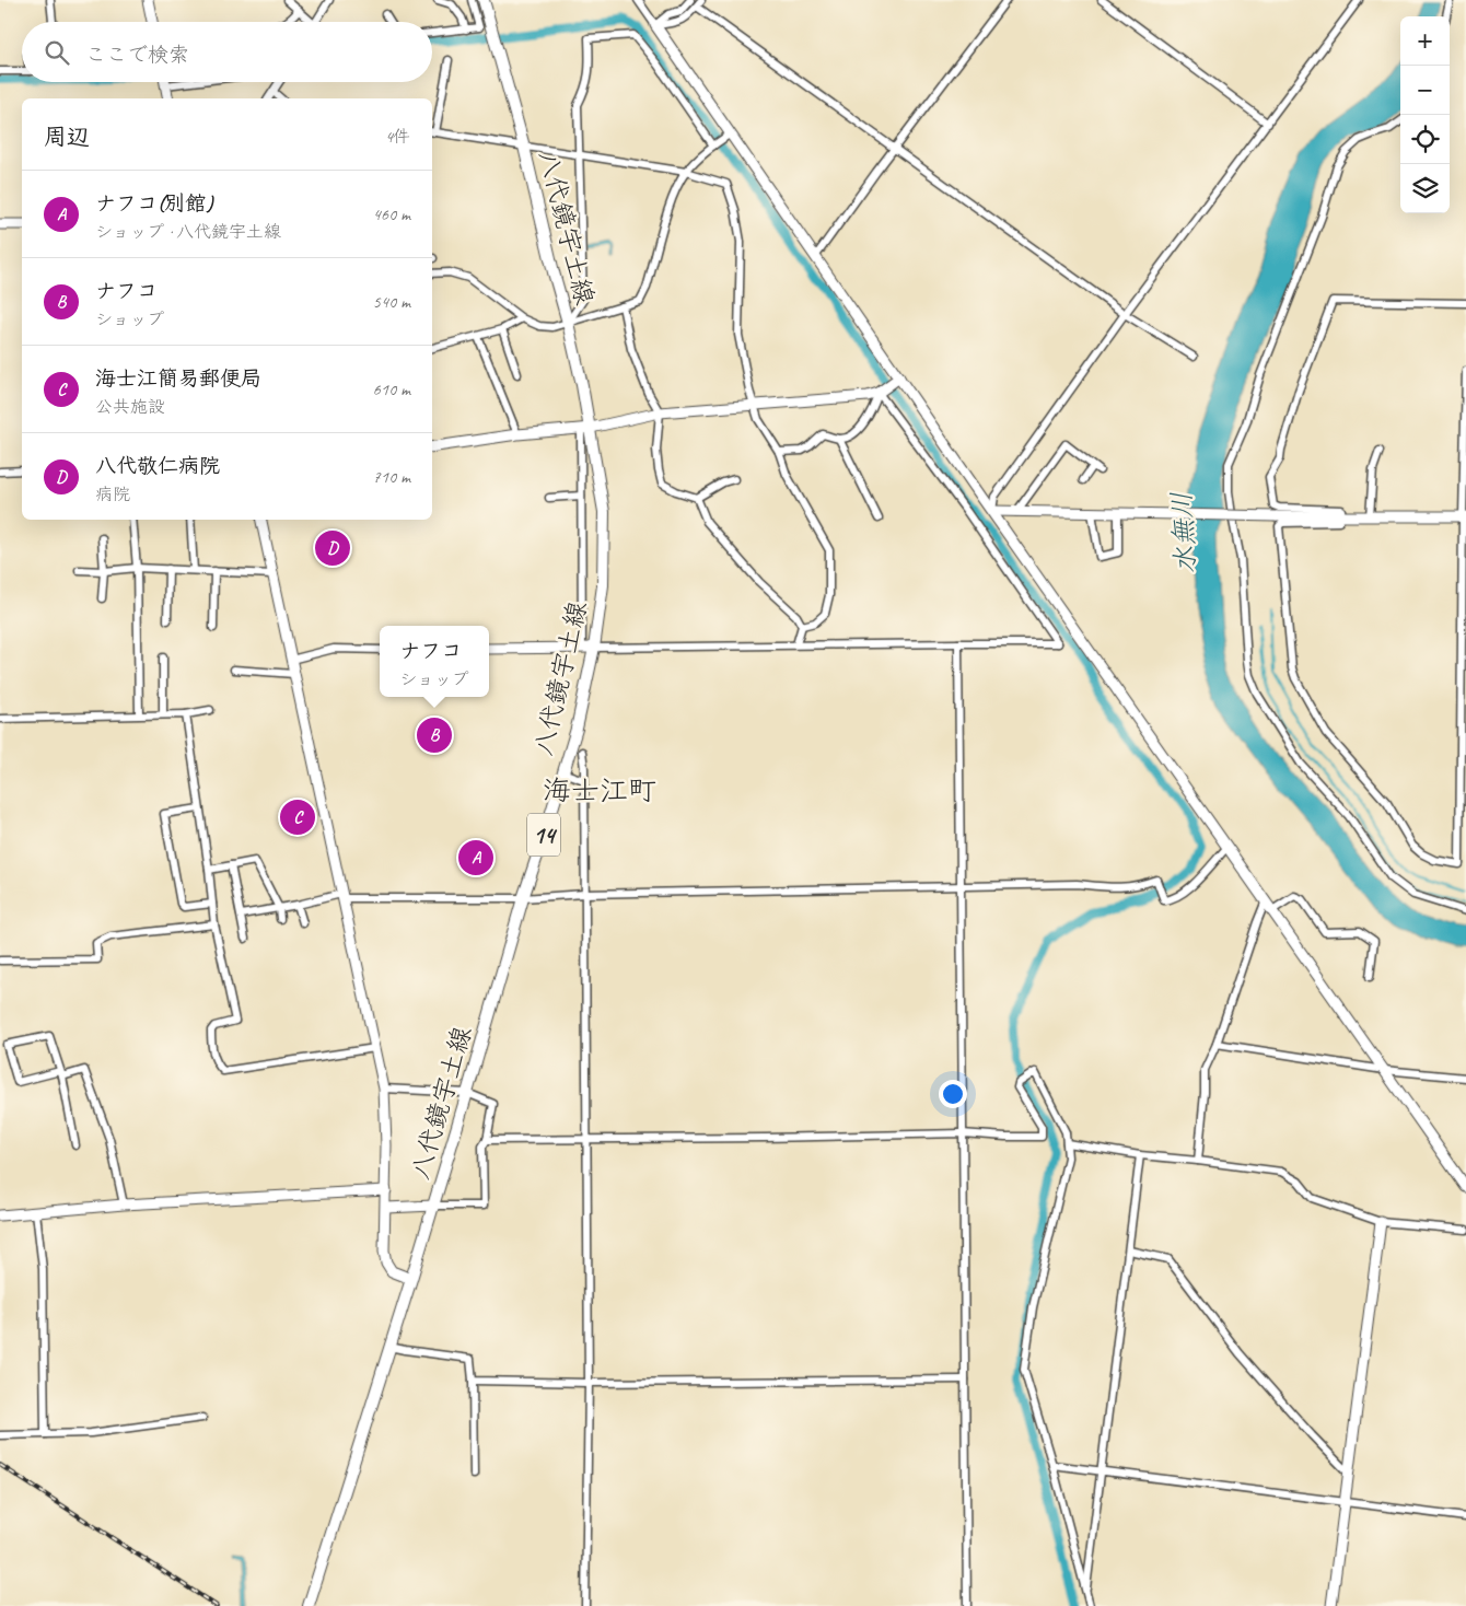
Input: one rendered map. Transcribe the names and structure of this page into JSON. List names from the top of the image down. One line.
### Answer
{"streets":{"main road":["八代鏡宇土線","14"]},"districts":["海士江町"],"water":["水無川"],"page":{"map_buttons":["+","−"],"search":"ここで検索","heading":["周辺","4件"],"list":[{"mark":"A","name":"ナフコ(別館)","note":"ショップ · 八代鏡宇土線","value":"460 m"},{"mark":"B","name":"ナフコ","note":"ショップ","value":"540 m"},{"mark":"C","name":"海士江簡易郵便局","note":"公共施設","value":"610 m"},{"mark":"D","name":"八代敬仁病院","note":"病院","value":"710 m"}],"pins":["D","B","C","A"],"popup":["ナフコ","ショップ"]}}
